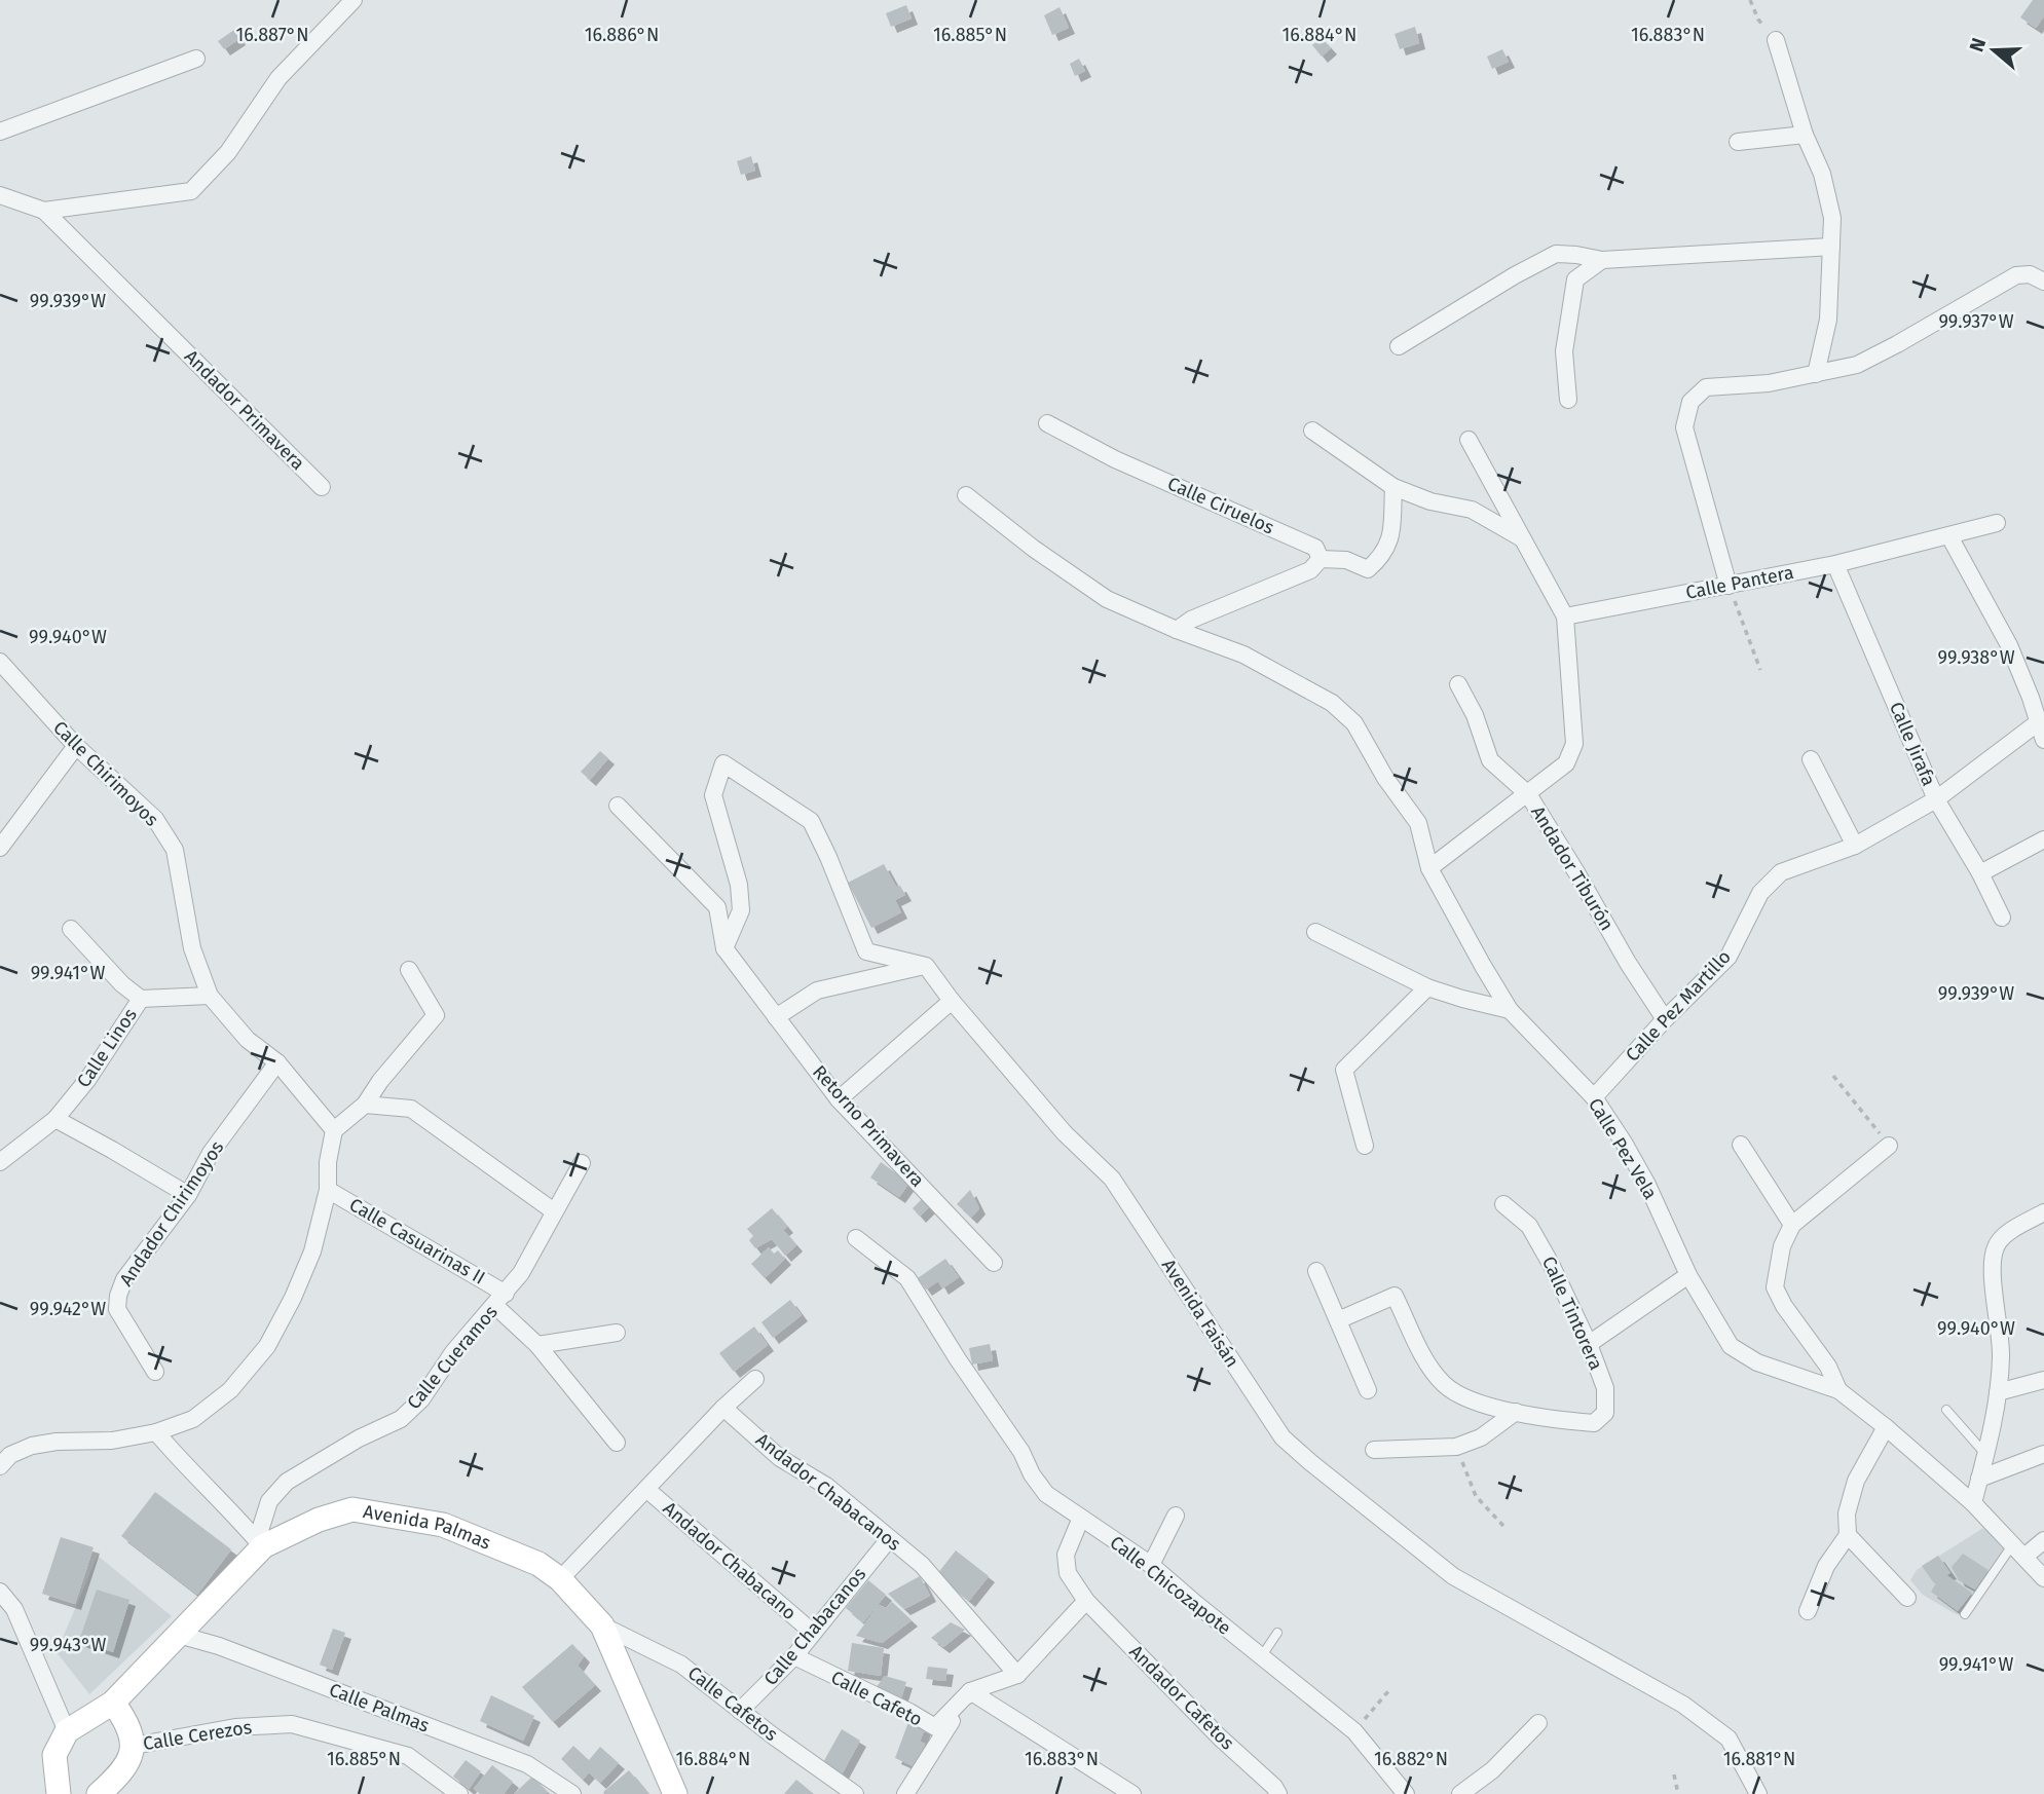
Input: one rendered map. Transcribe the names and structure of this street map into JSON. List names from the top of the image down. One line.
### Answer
{"streets":{"main road":["Avenida Palmas"],"street":["Andador Primavera","Calle Ciruelos","Calle Pantera","Calle Jirafa","Calle Chirimoyos","Andador Tiburón","Calle Pez Martillo","Calle Linos","Retorno Primavera","Calle Pez Vela","Andador Chirimoyos","Calle Casuarinas II","Avenida Faisán","Calle Tintorera","Calle Cueramos","Andador Chabacanos","Andador Chabacano","Calle Chicozapote","Calle Chabacanos","Andador Cafetos","Calle Cafeto","Calle Cafetos","Calle Palmas","Calle Cerezos"]},"crossings":[["Calle Pantera","Calle Jirafa"],["Calle Jirafa","Calle Pez Martillo"],["Calle Chirimoyos","Andador Chirimoyos"],["Andador Tiburón","Calle Pez Martillo"],["Calle Pez Martillo","Calle Pez Vela"],["Calle Casuarinas II","Calle Cueramos"],["Calle Cueramos","Avenida Palmas"],["Andador Chabacanos","Calle Chabacanos"],["Avenida Palmas","Calle Cafetos"],["Avenida Palmas","Calle Palmas"],["Andador Chabacano","Calle Chabacanos"],["Calle Chicozapote","Andador Cafetos"],["Calle Chabacanos","Calle Cafeto"],["Calle Chabacanos","Calle Cafetos"]],"north":"left","coordinates":["16.887°N","16.886°N","16.885°N","16.884°N","16.883°N","99.939°W","99.937°W","99.940°W","99.938°W","99.941°W","99.942°W","99.943°W","16.882°N","16.881°N"]}
